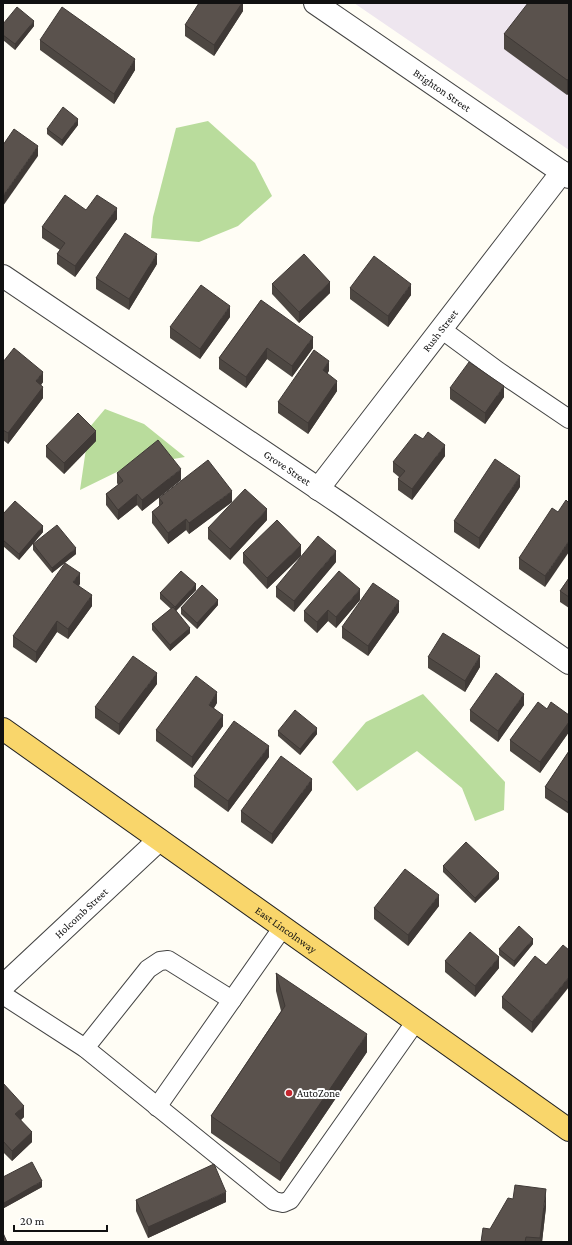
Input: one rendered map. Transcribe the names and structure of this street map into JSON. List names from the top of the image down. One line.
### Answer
{"streets":{"main road":["East Lincolnway"],"street":["Brighton Street","Rush Street","Grove Street","Holcomb Street"]},"crossings":[["Brighton Street","Rush Street"],["Rush Street","Grove Street"],["Holcomb Street","East Lincolnway"]],"places":["AutoZone"],"scale_bar":"20 m"}
